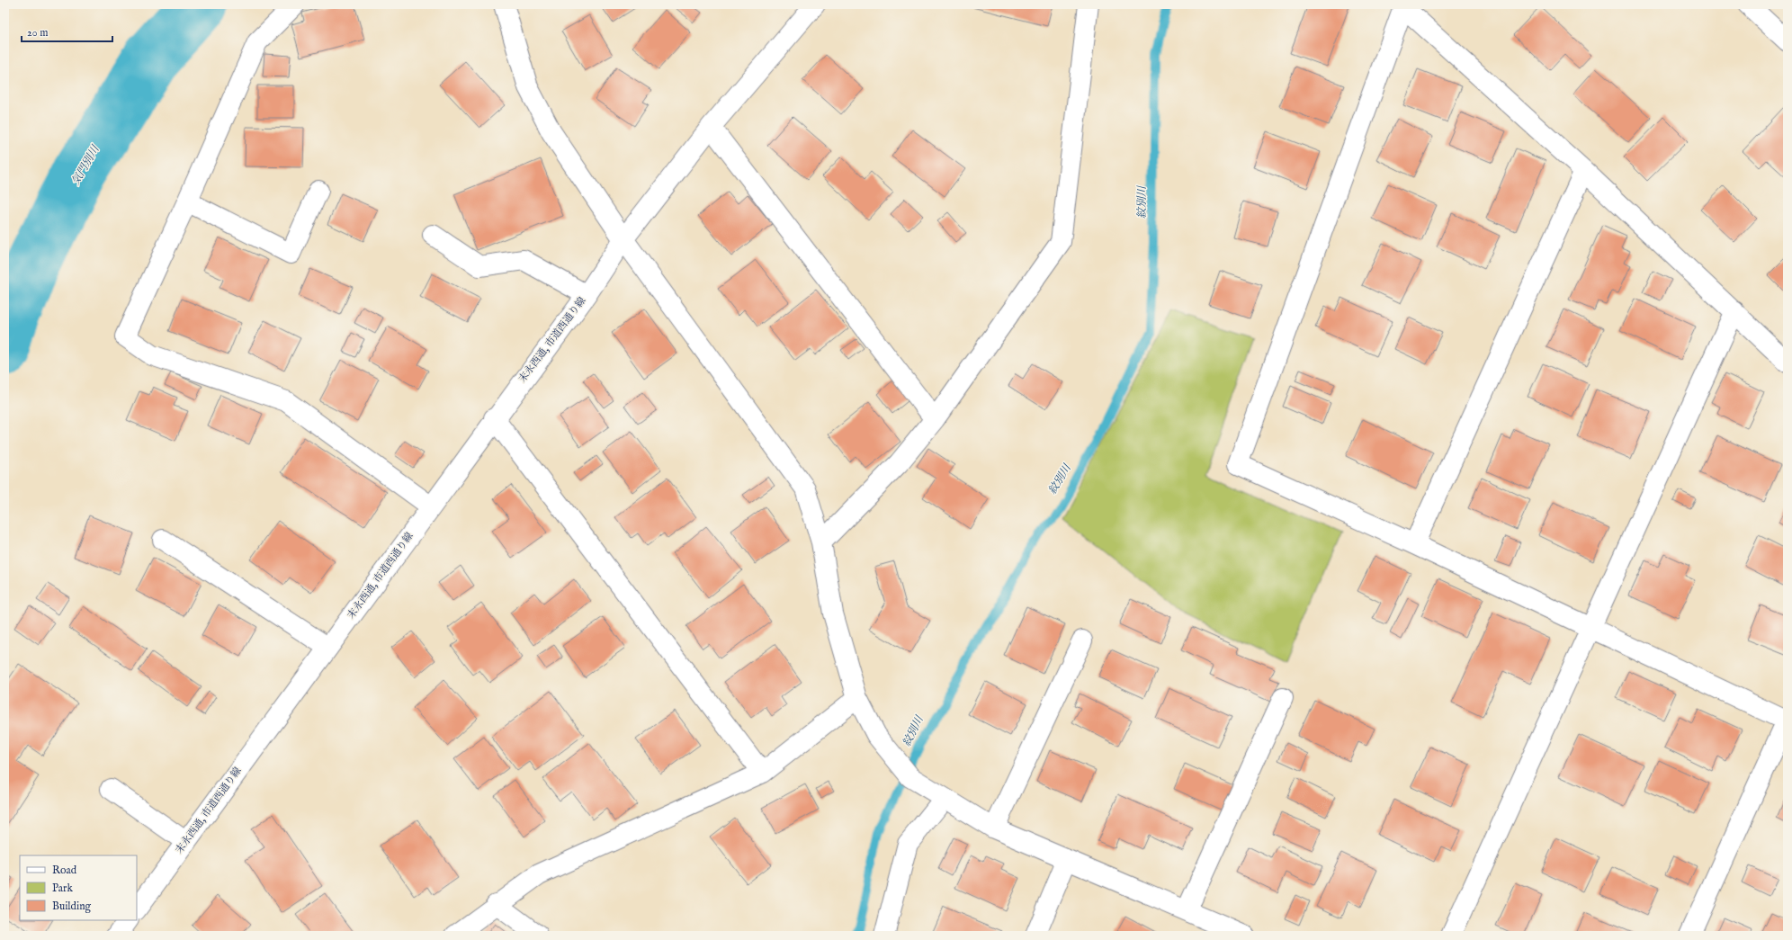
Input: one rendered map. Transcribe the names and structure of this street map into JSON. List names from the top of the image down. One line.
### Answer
{"streets":{"street":["末永西通, 市道西通り線"]},"water":["気門別川","紋別川"],"legend":["Road","Park","Building"],"scale_bar":"20 m"}
